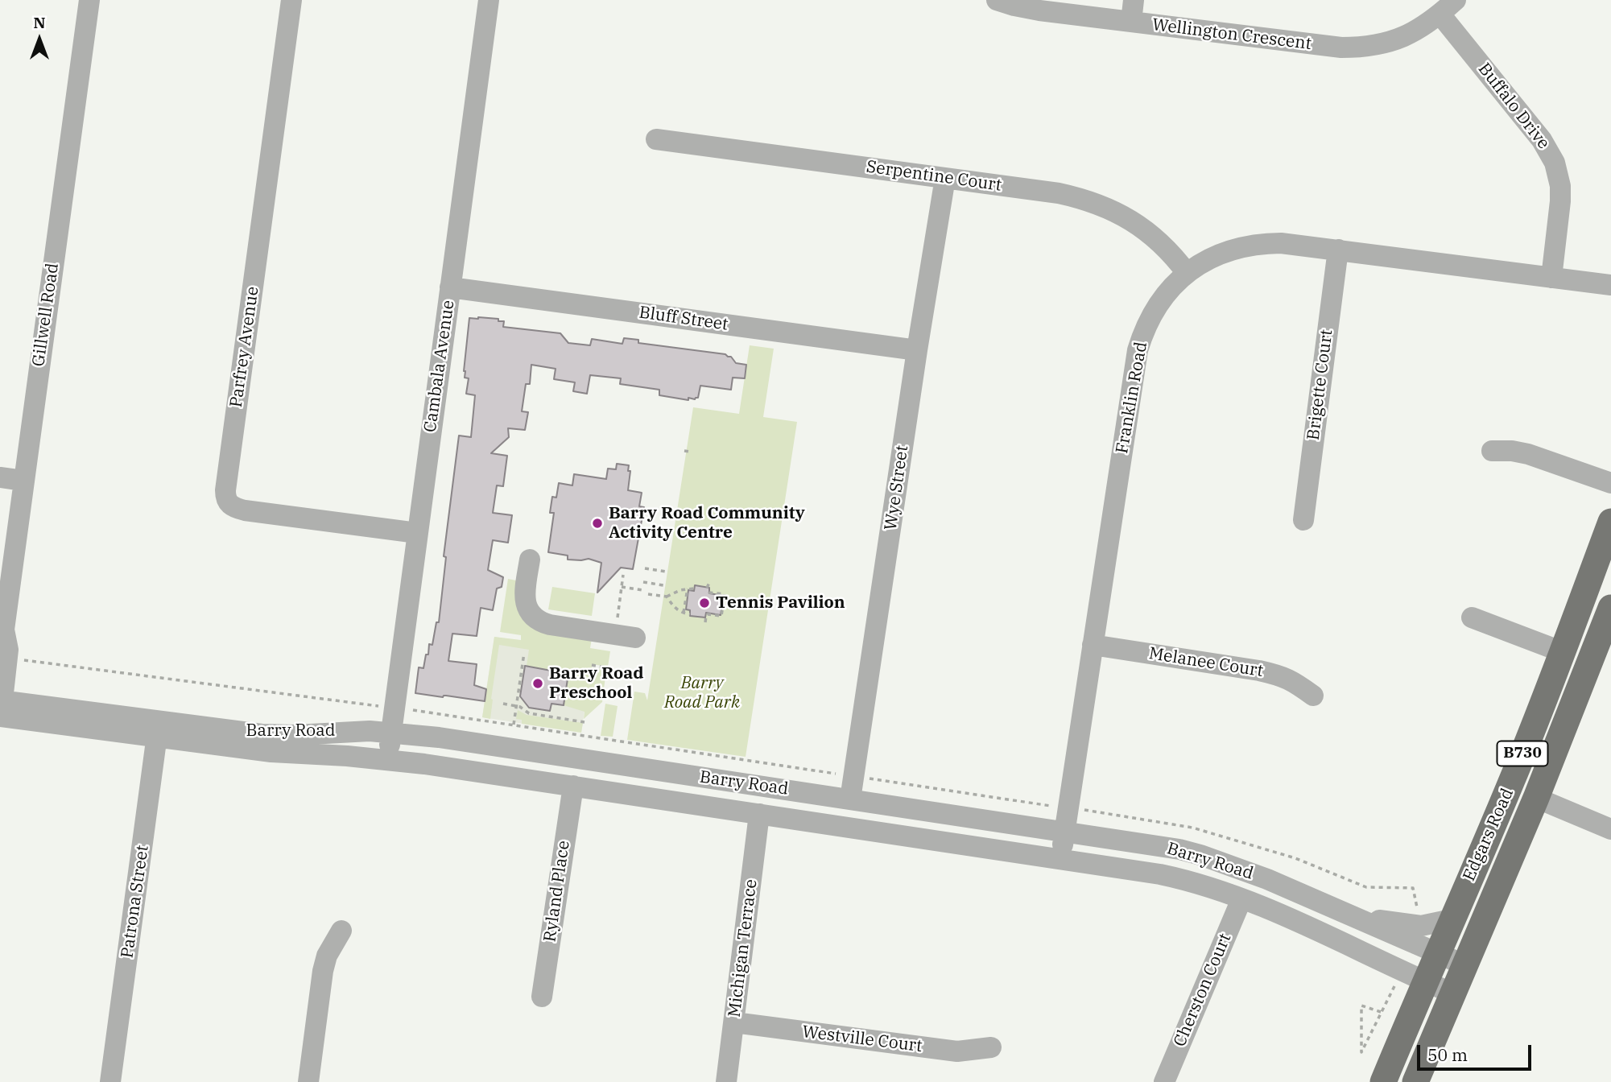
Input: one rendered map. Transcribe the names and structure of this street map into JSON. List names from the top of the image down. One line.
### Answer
{"streets":{"main road":["B730","Edgars Road"],"street":["Wellington Crescent","Buffalo Drive","Serpentine Court","Gillwell Road","Bluff Street","Parfrey Avenue","Cambala Avenue","Brigette Court","Franklin Road","Wye Street","Melanee Court","Barry Road","Ryland Place","Patrona Street","Michigan Terrace","Cherston Court","Westville Court"]},"crossings":[["Wellington Crescent","Buffalo Drive"],["Buffalo Drive","Franklin Road"],["Serpentine Court","Franklin Road"],["Serpentine Court","Wye Street"],["Gillwell Road","Barry Road"],["Bluff Street","Cambala Avenue"],["Bluff Street","Wye Street"],["Parfrey Avenue","Cambala Avenue"],["Cambala Avenue","Barry Road"],["Brigette Court","Franklin Road"],["Franklin Road","Melanee Court"],["Franklin Road","Barry Road"],["Wye Street","Barry Road"],["Barry Road","Edgars Road"],["Barry Road","Ryland Place"],["Barry Road","Patrona Street"],["Barry Road","Michigan Terrace"],["Barry Road","Cherston Court"],["Michigan Terrace","Westville Court"]],"parks":["Barry Road Park"],"places":["Barry Road Community Activity Centre","Tennis Pavilion","Barry Road Preschool"],"scale_bar":"50 m","north":"top"}
